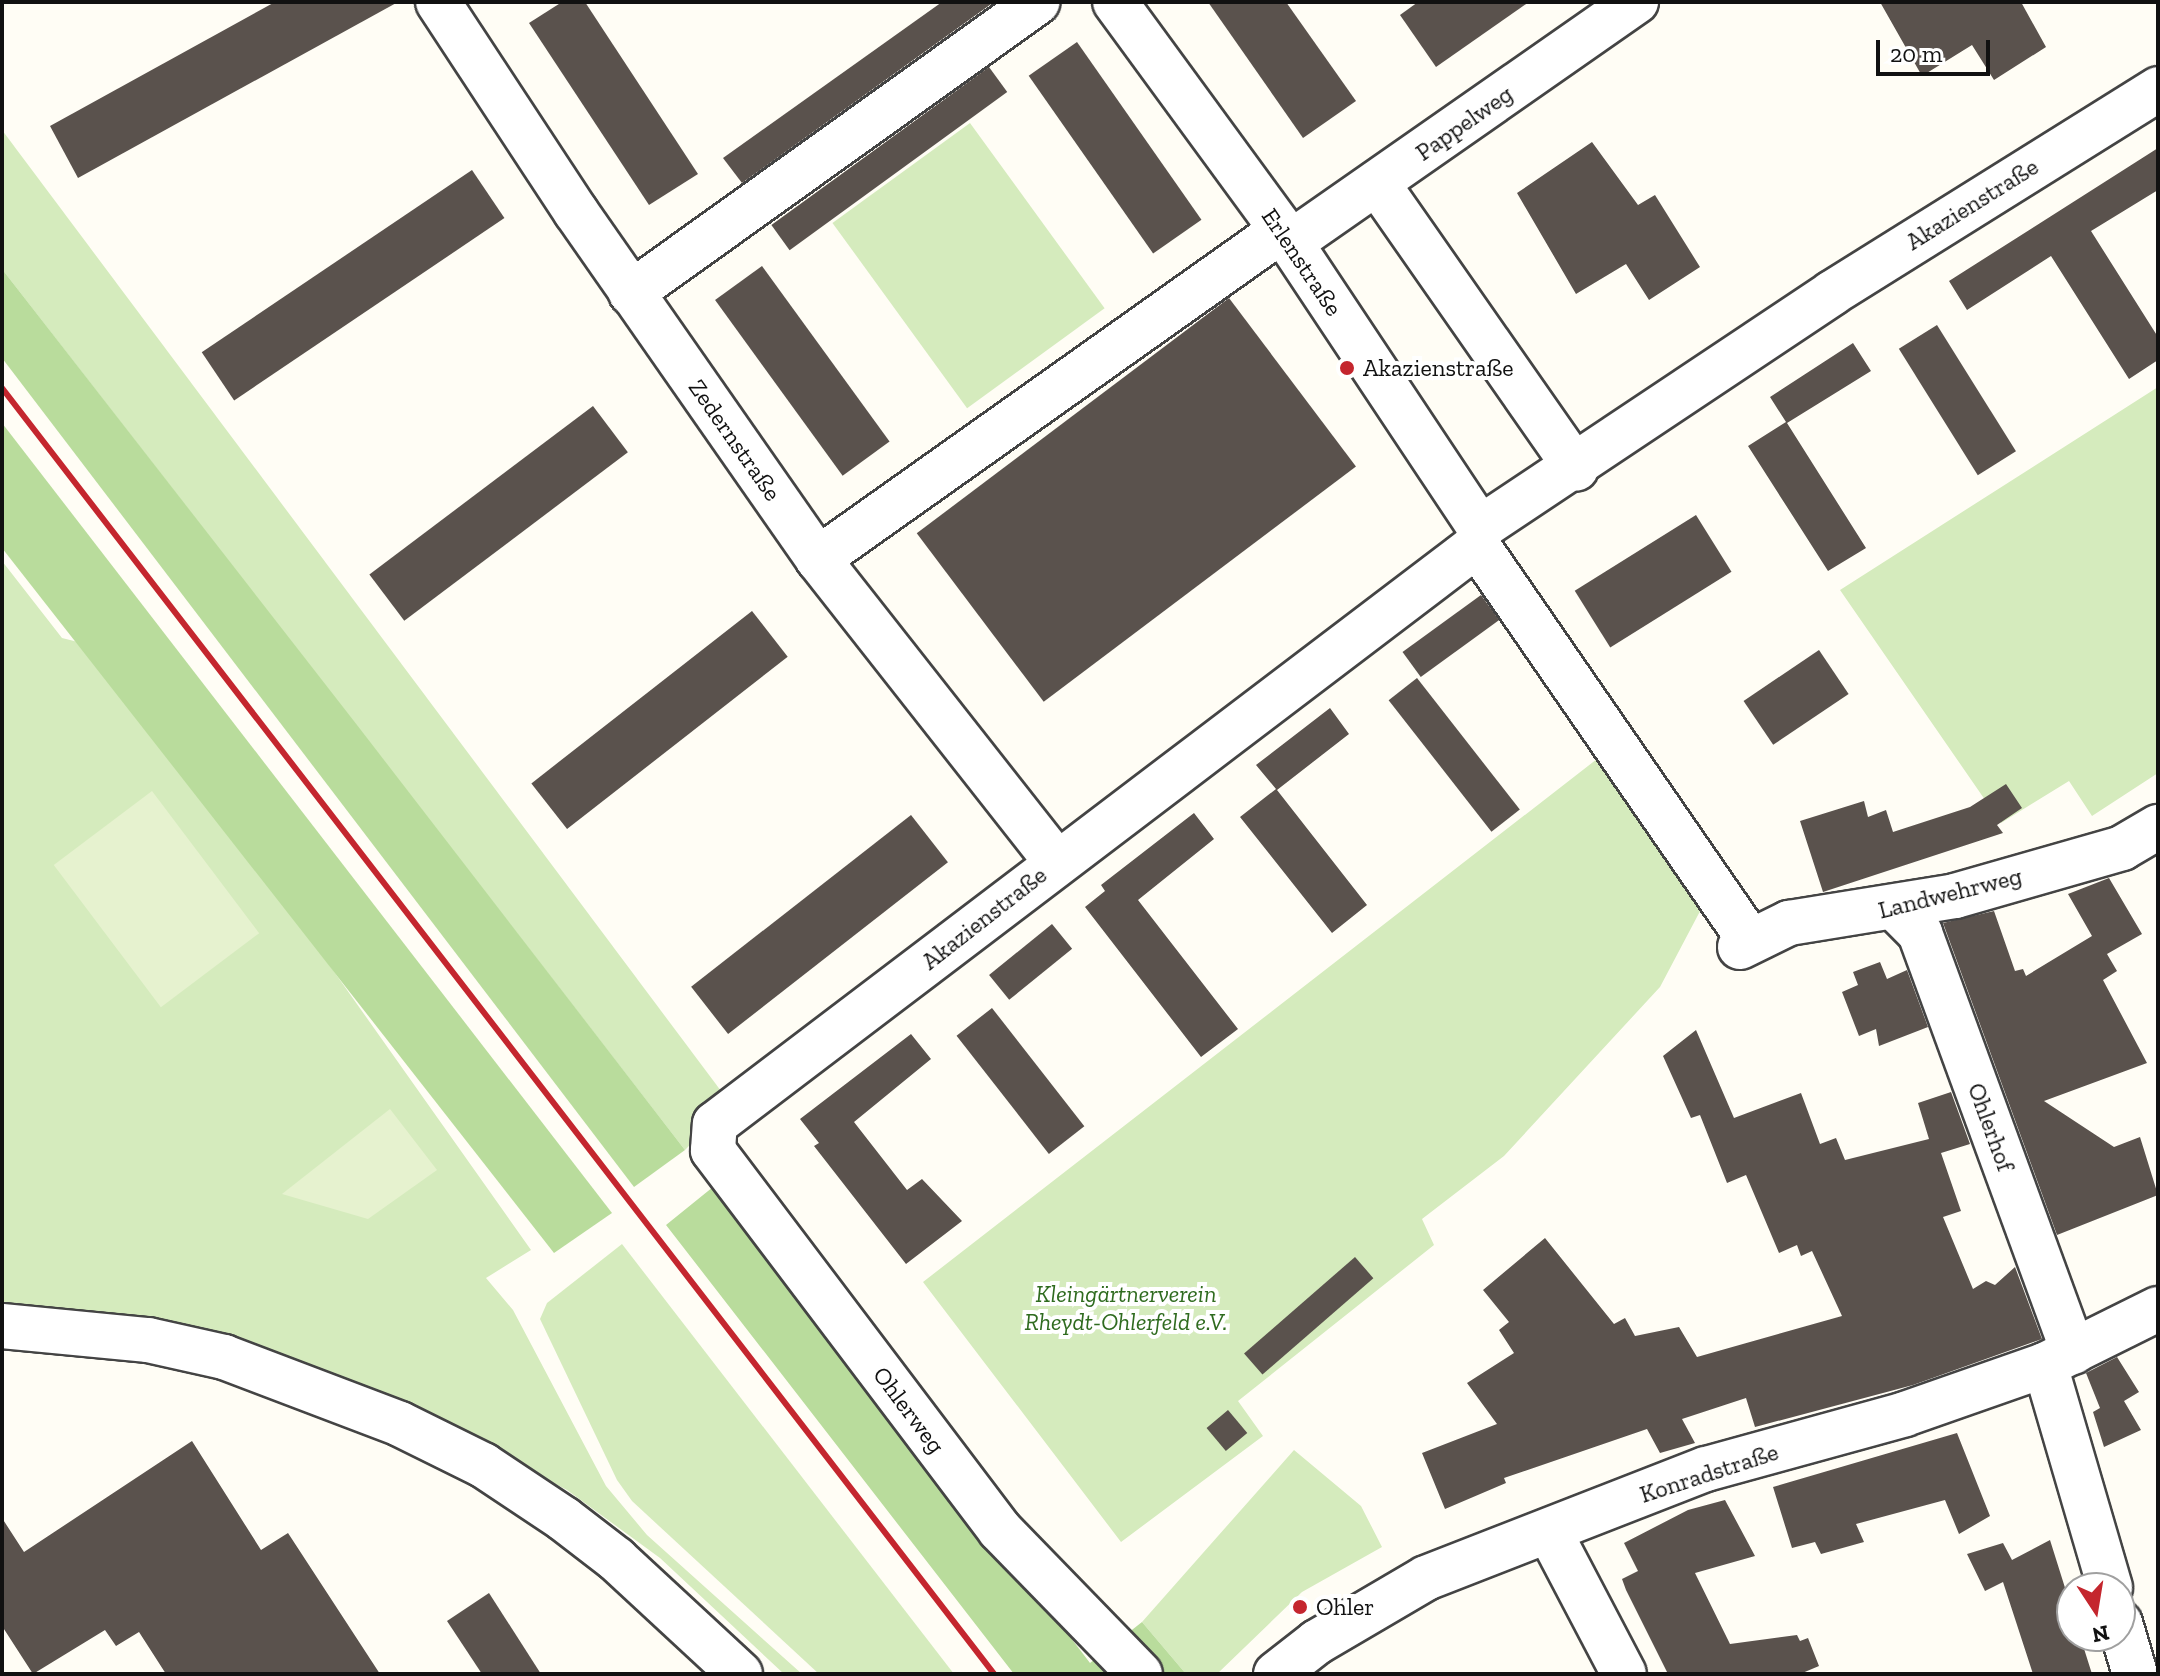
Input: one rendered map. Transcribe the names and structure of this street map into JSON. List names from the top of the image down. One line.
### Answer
{"streets":{"street":["Pappelweg","Akazienstraße","Erlenstraße","Zedernstraße","Landwehrweg","Ohlerhof","Ohlerweg","Konradstraße"]},"crossings":[["Pappelweg","Erlenstraße"],["Pappelweg","Zedernstraße"],["Akazienstraße","Erlenstraße"],["Akazienstraße","Zedernstraße"],["Akazienstraße","Ohlerweg"],["Erlenstraße","Landwehrweg"],["Landwehrweg","Ohlerhof"],["Ohlerhof","Konradstraße"]],"parks":["Kleingärtnerverein Rheydt-Ohlerfeld e.V."],"places":["Akazienstraße","Ohler"],"scale_bar":"20 m","north":"bottom"}
